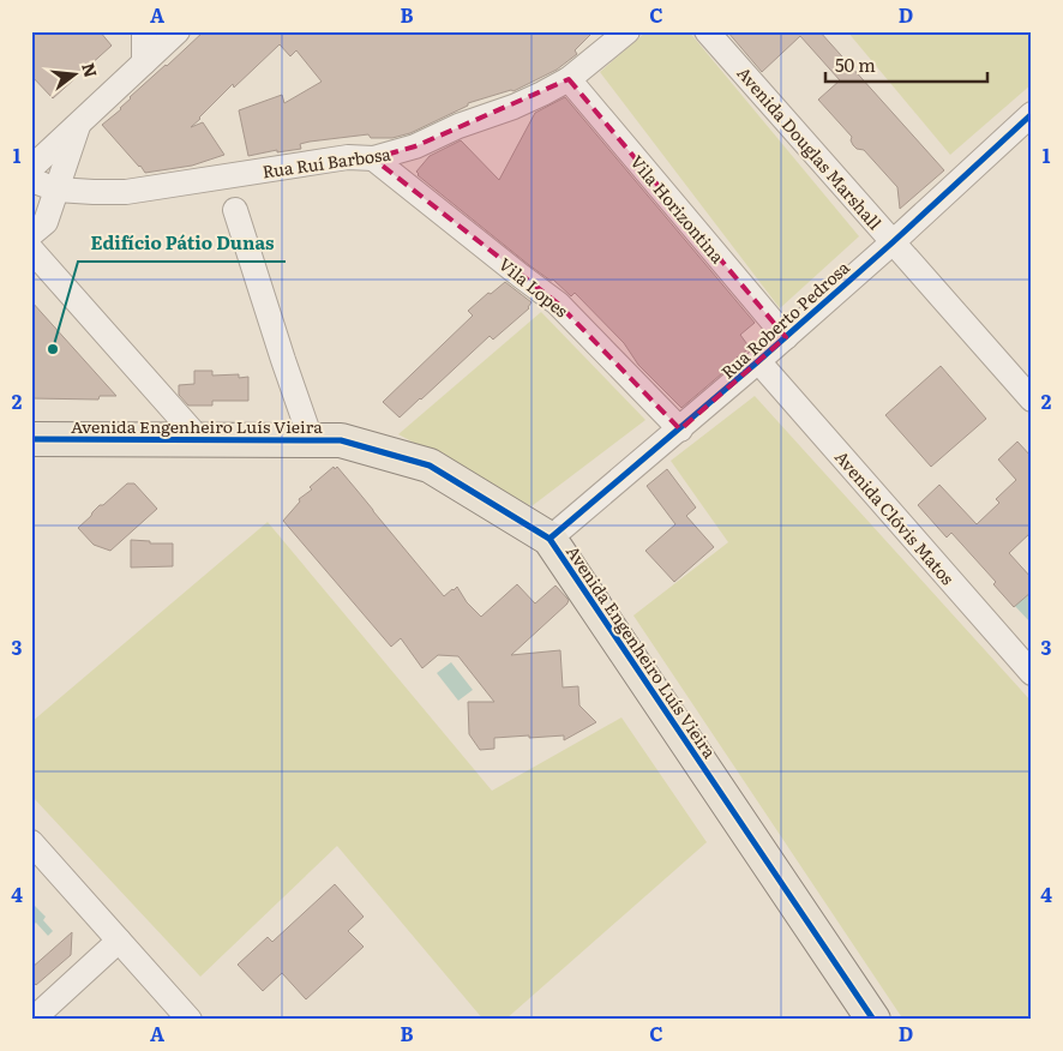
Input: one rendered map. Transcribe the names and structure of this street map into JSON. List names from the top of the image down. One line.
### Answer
{"streets":{"main road":["Avenida Engenheiro Luís Vieira"],"street":["Avenida Douglas Marshall","Rua Ruí Barbosa","Vila Horizontina","Vila Lopes","Rua Roberto Pedrosa","Avenida Clóvis Matos"]},"crossings":[["Avenida Douglas Marshall","Rua Roberto Pedrosa"],["Rua Ruí Barbosa","Vila Horizontina"],["Rua Ruí Barbosa","Vila Lopes"],["Vila Horizontina","Rua Roberto Pedrosa"],["Vila Lopes","Rua Roberto Pedrosa"],["Rua Roberto Pedrosa","Avenida Engenheiro Luís Vieira"],["Rua Roberto Pedrosa","Avenida Clóvis Matos"]],"places":["Edifício Pátio Dunas"],"scale_bar":"50 m","north":"right","grid":{"columns":["A","B","C","D"],"rows":["1","2","3","4"]}}
